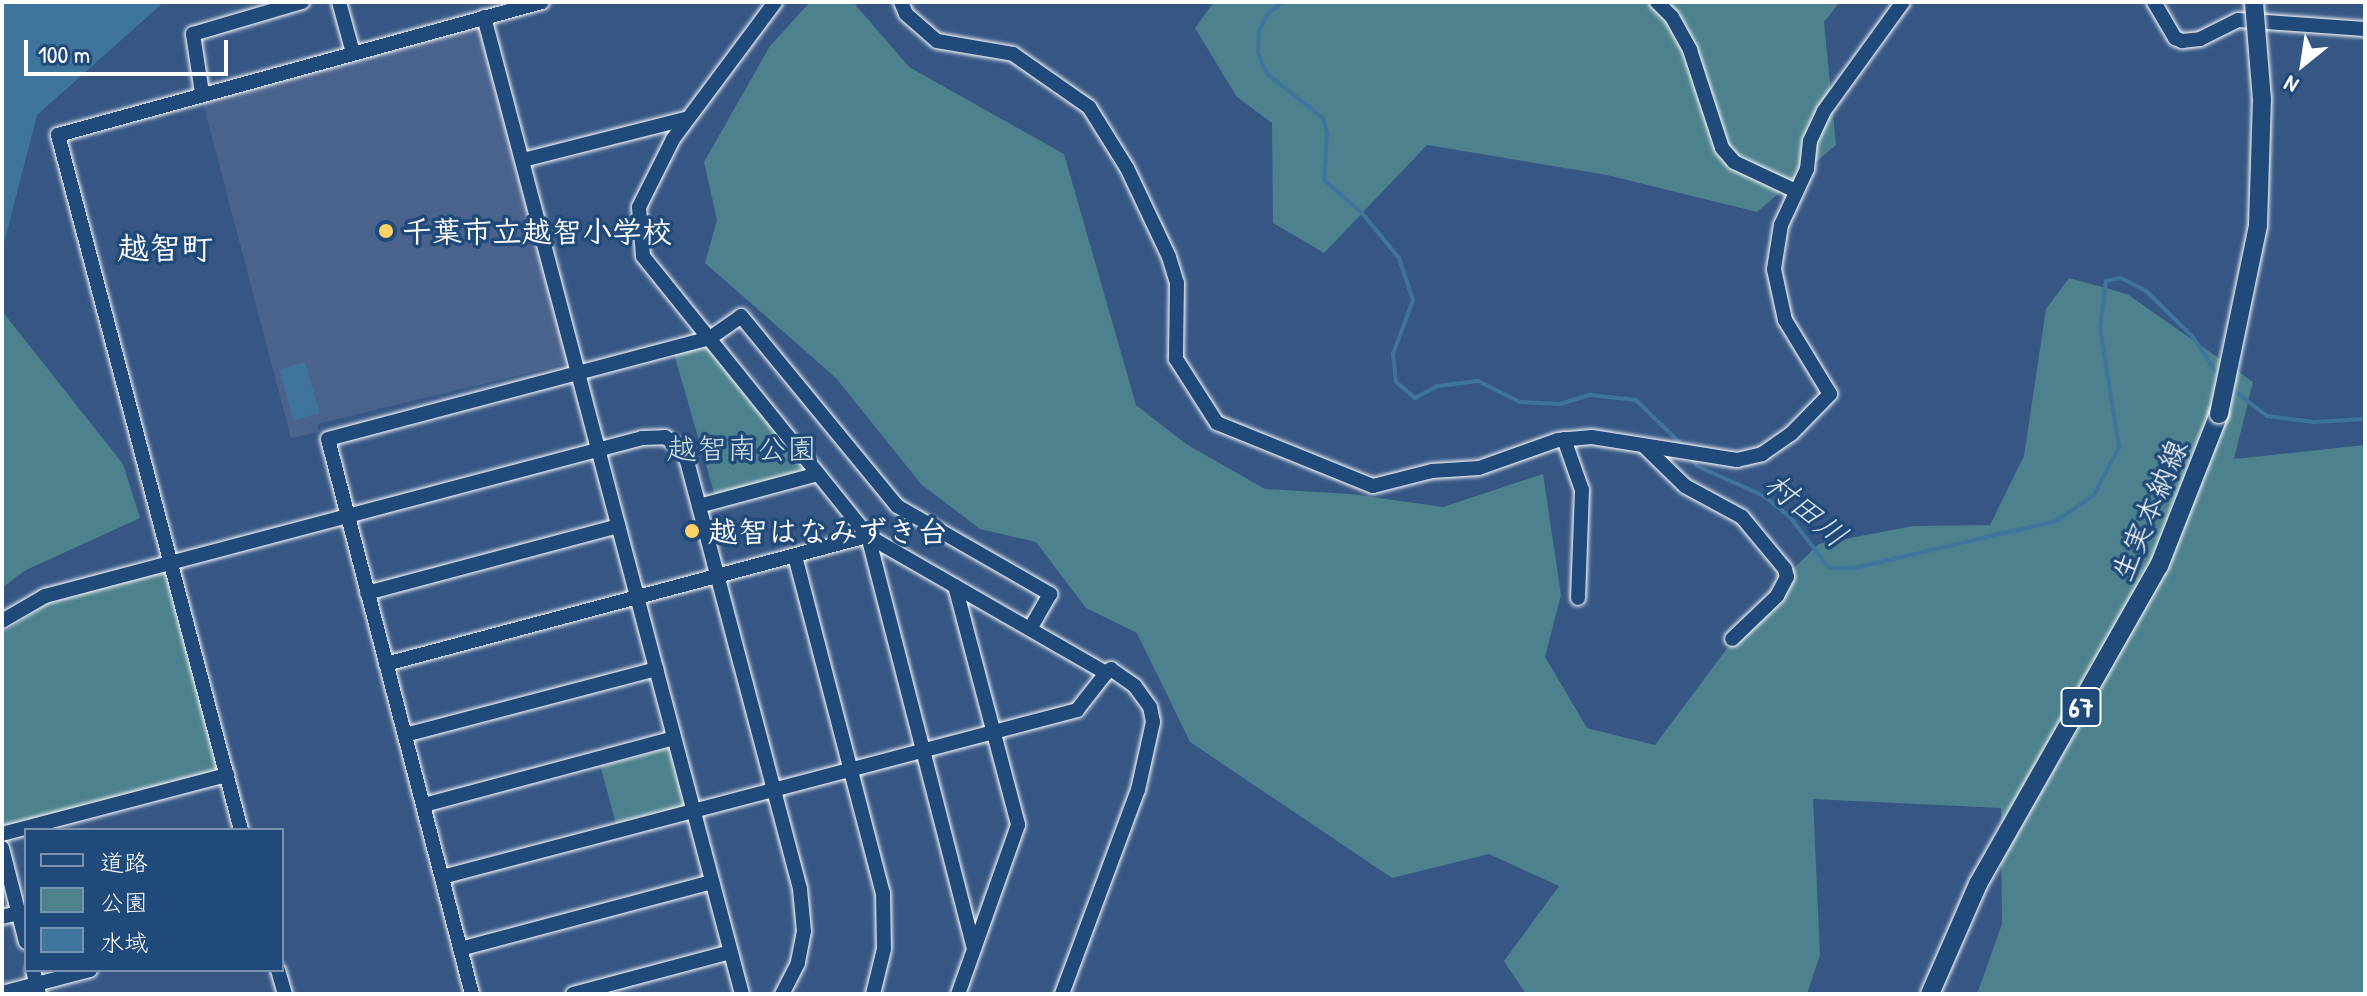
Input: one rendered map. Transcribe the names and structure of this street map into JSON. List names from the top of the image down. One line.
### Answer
{"streets":{"main road":["生実本納線","67"]},"districts":["越智町"],"water":["村田川"],"parks":["越智南公園"],"places":["千葉市立越智小学校","越智はなみずき台"],"legend":["道路","公園","水域"],"scale_bar":"100 m","north":"bottom left"}
